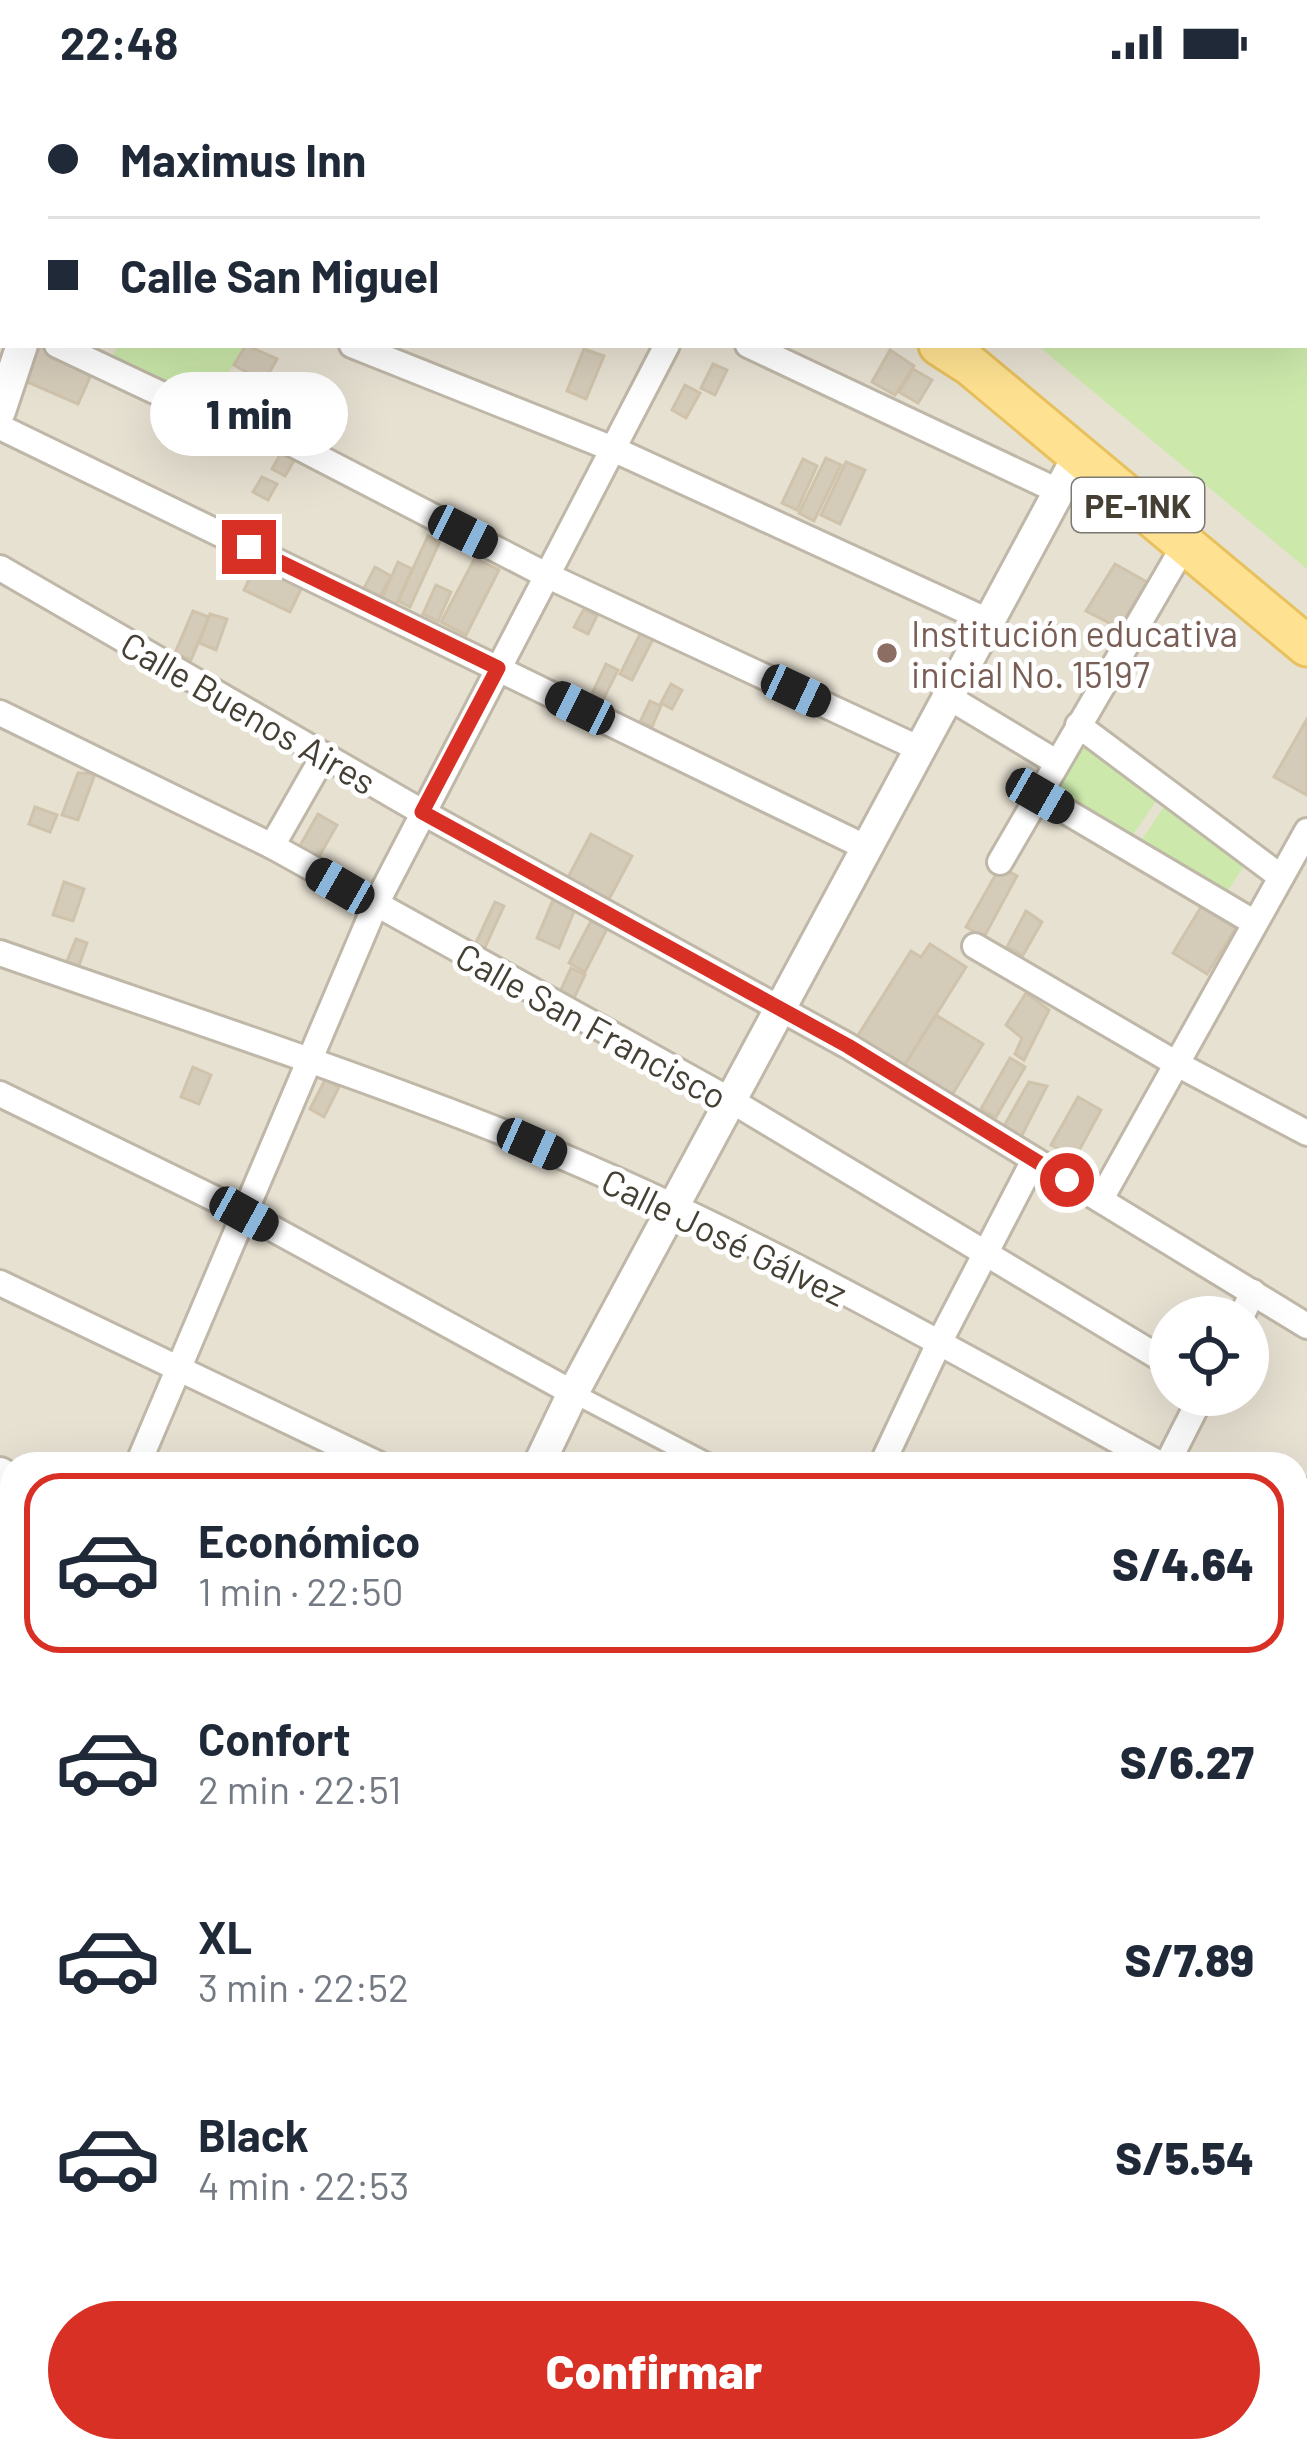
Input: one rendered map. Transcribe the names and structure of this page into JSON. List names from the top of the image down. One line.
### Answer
{"streets":{"main road":["PE-1NK"],"street":["Calle Buenos Aires","Calle San Francisco","Calle José Gálvez"]},"places":["Institución educativa inicial No. 15197"],"page":{"status":"22:48","banner":["Maximus Inn","Calle San Miguel"],"bubble":"1 min","list":[{"name":"Económico","note":"1 min · 22:50","value":"S/4.64"},{"name":"Confort","note":"2 min · 22:51","value":"S/6.27"},{"name":"XL","note":"3 min · 22:52","value":"S/7.89"},{"name":"Black","note":"4 min · 22:53","value":"S/5.54"}],"buttons":"Confirmar"}}
